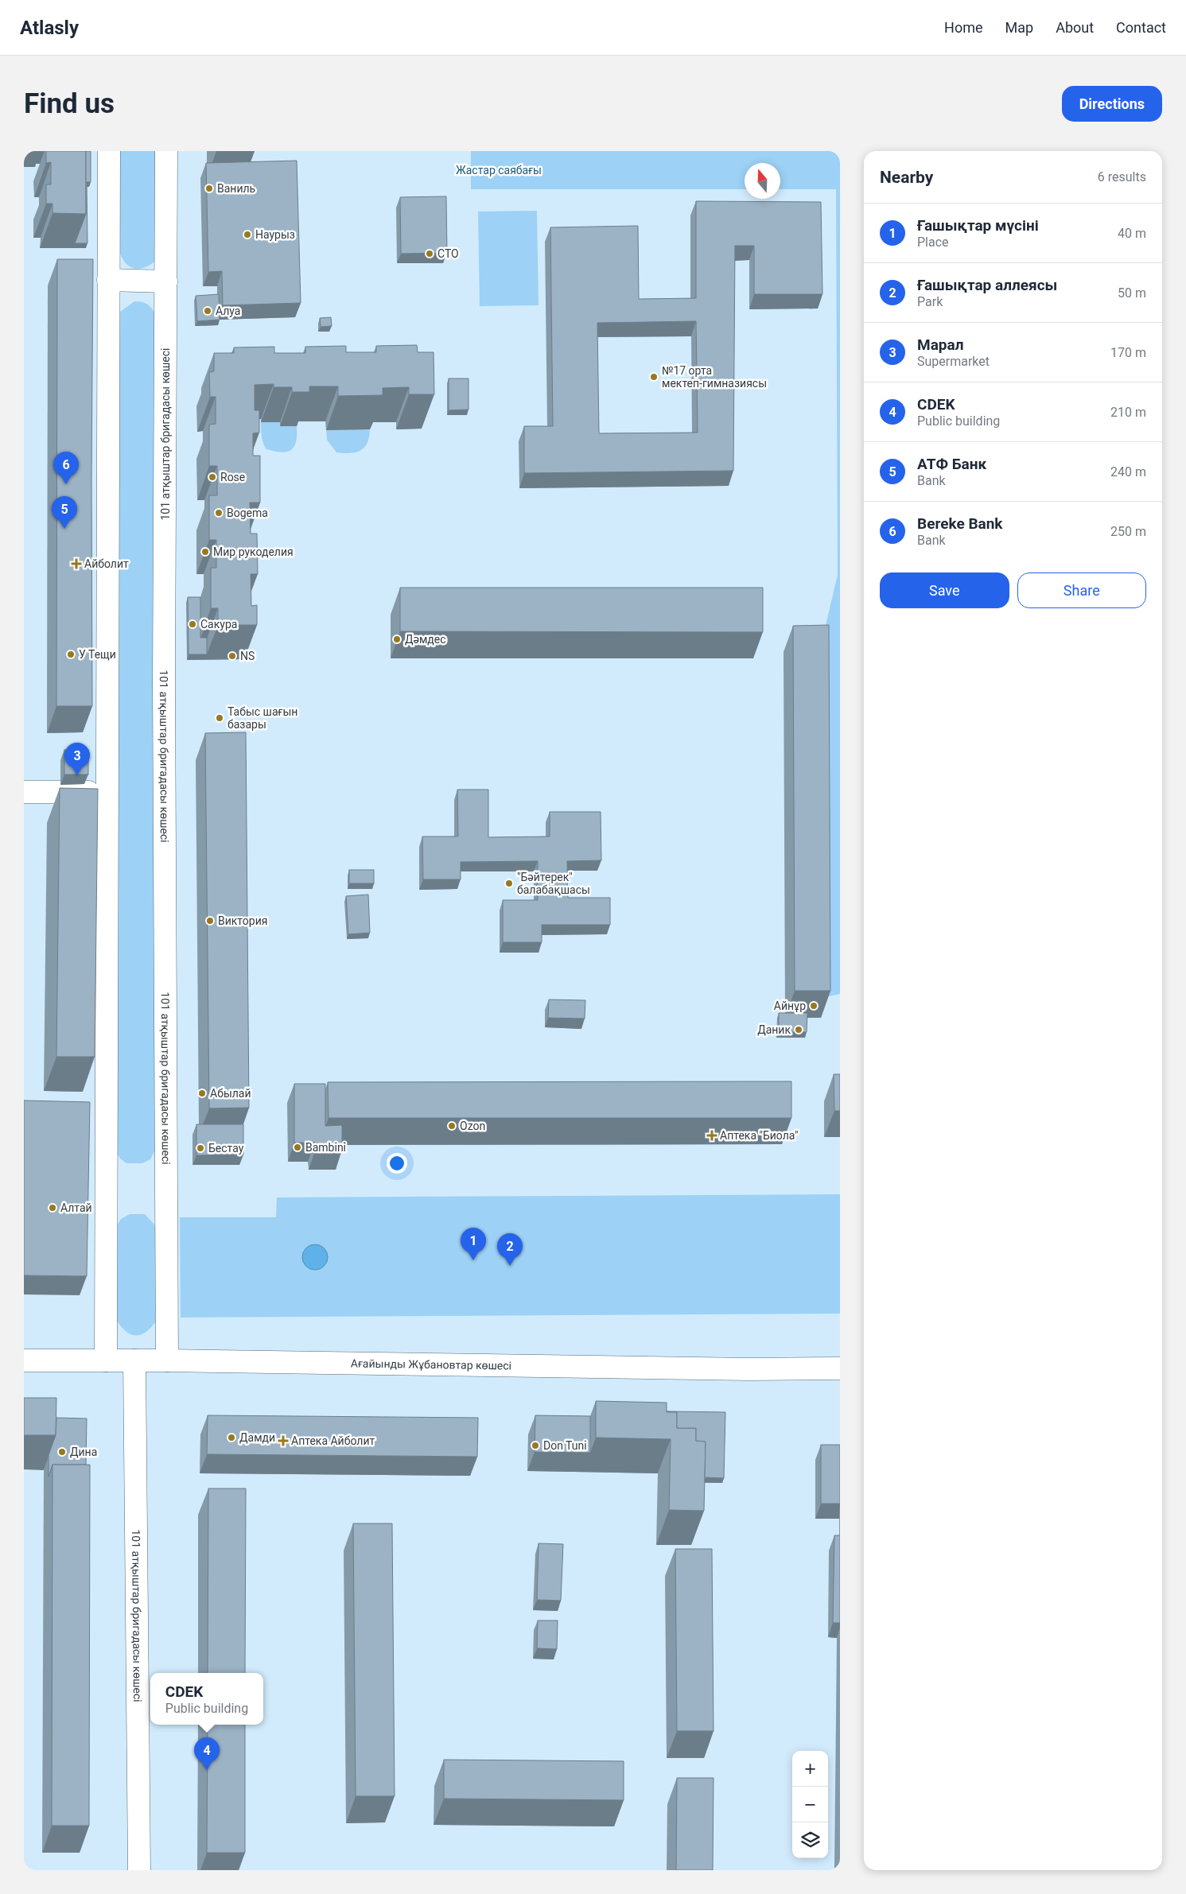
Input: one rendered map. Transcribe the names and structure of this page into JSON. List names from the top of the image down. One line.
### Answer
{"streets":{"street":["101 атқыштар бригадасы көшесі","Ағайынды Жұбановтар көшесі"]},"crossings":[["101 атқыштар бригадасы көшесі","Ағайынды Жұбановтар көшесі"]],"parks":["Жастар саябағы"],"places":{"other":["Ваниль","Наурыз","СТО","Алуа","№17 орта мектеп-гимназиясы","Rose","Bogema","Мир рукоделия","Сакура","Дәмдес","У Тещи","NS","Табыс шағын базары","\"Бәйтерек\" балабақшасы","Виктория","Айнұр","Даник","Абылай","Ozon","Bambini","Бестау","Алтай","Дамди","Don Tuni","Дина"],"health":["Айболит","Аптека \"Биола\"","Аптека Айболит"]},"north":"top","page":{"header":"Atlasly","nav":["Home","Map","About","Contact"],"buttons":["Directions",["Save","Share"]],"title":"Find us","heading":["Nearby","6 results"],"list":[{"mark":"1","name":"Ғашықтар мүсіні","note":"Place","value":"40 m"},{"mark":"2","name":"Ғашықтар аллеясы","note":"Park","value":"50 m"},{"mark":"3","name":"Марал","note":"Supermarket","value":"170 m"},{"mark":"4","name":"CDEK","note":"Public building","value":"210 m"},{"mark":"5","name":"АТФ Банк","note":"Bank","value":"240 m"},{"mark":"6","name":"Bereke Bank","note":"Bank","value":"250 m"}],"pins":["6","5","3","1","2","4"],"popup":["CDEK","Public building"],"map_buttons":["+","−"]}}
